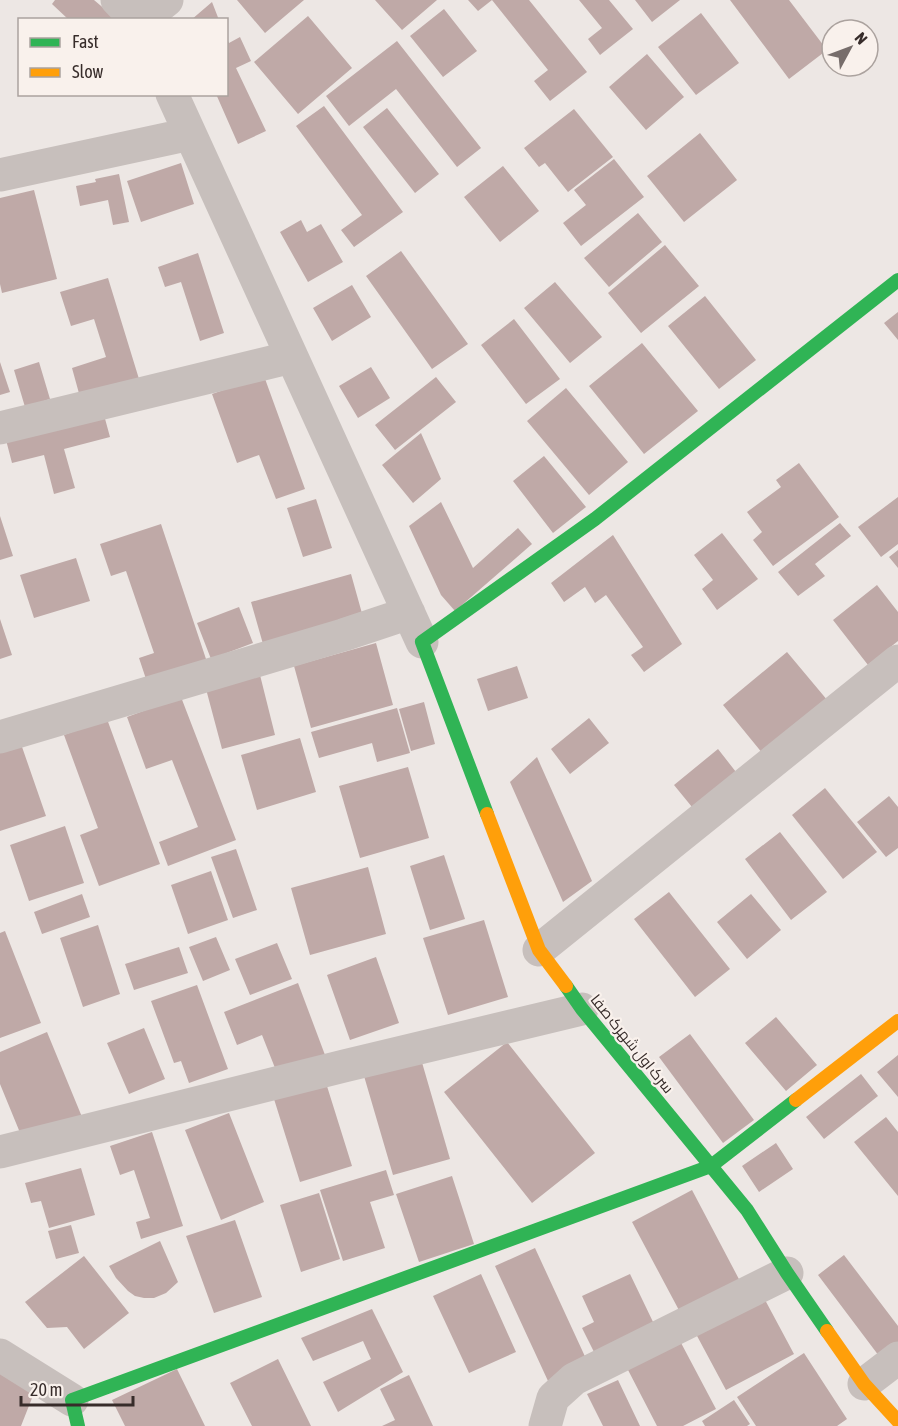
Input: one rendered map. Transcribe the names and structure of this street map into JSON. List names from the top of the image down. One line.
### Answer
{"streets":{"street":["سرک اول شهرک صفا"]},"legend":["Fast","Slow"],"scale_bar":"20 m","north":"top right"}
